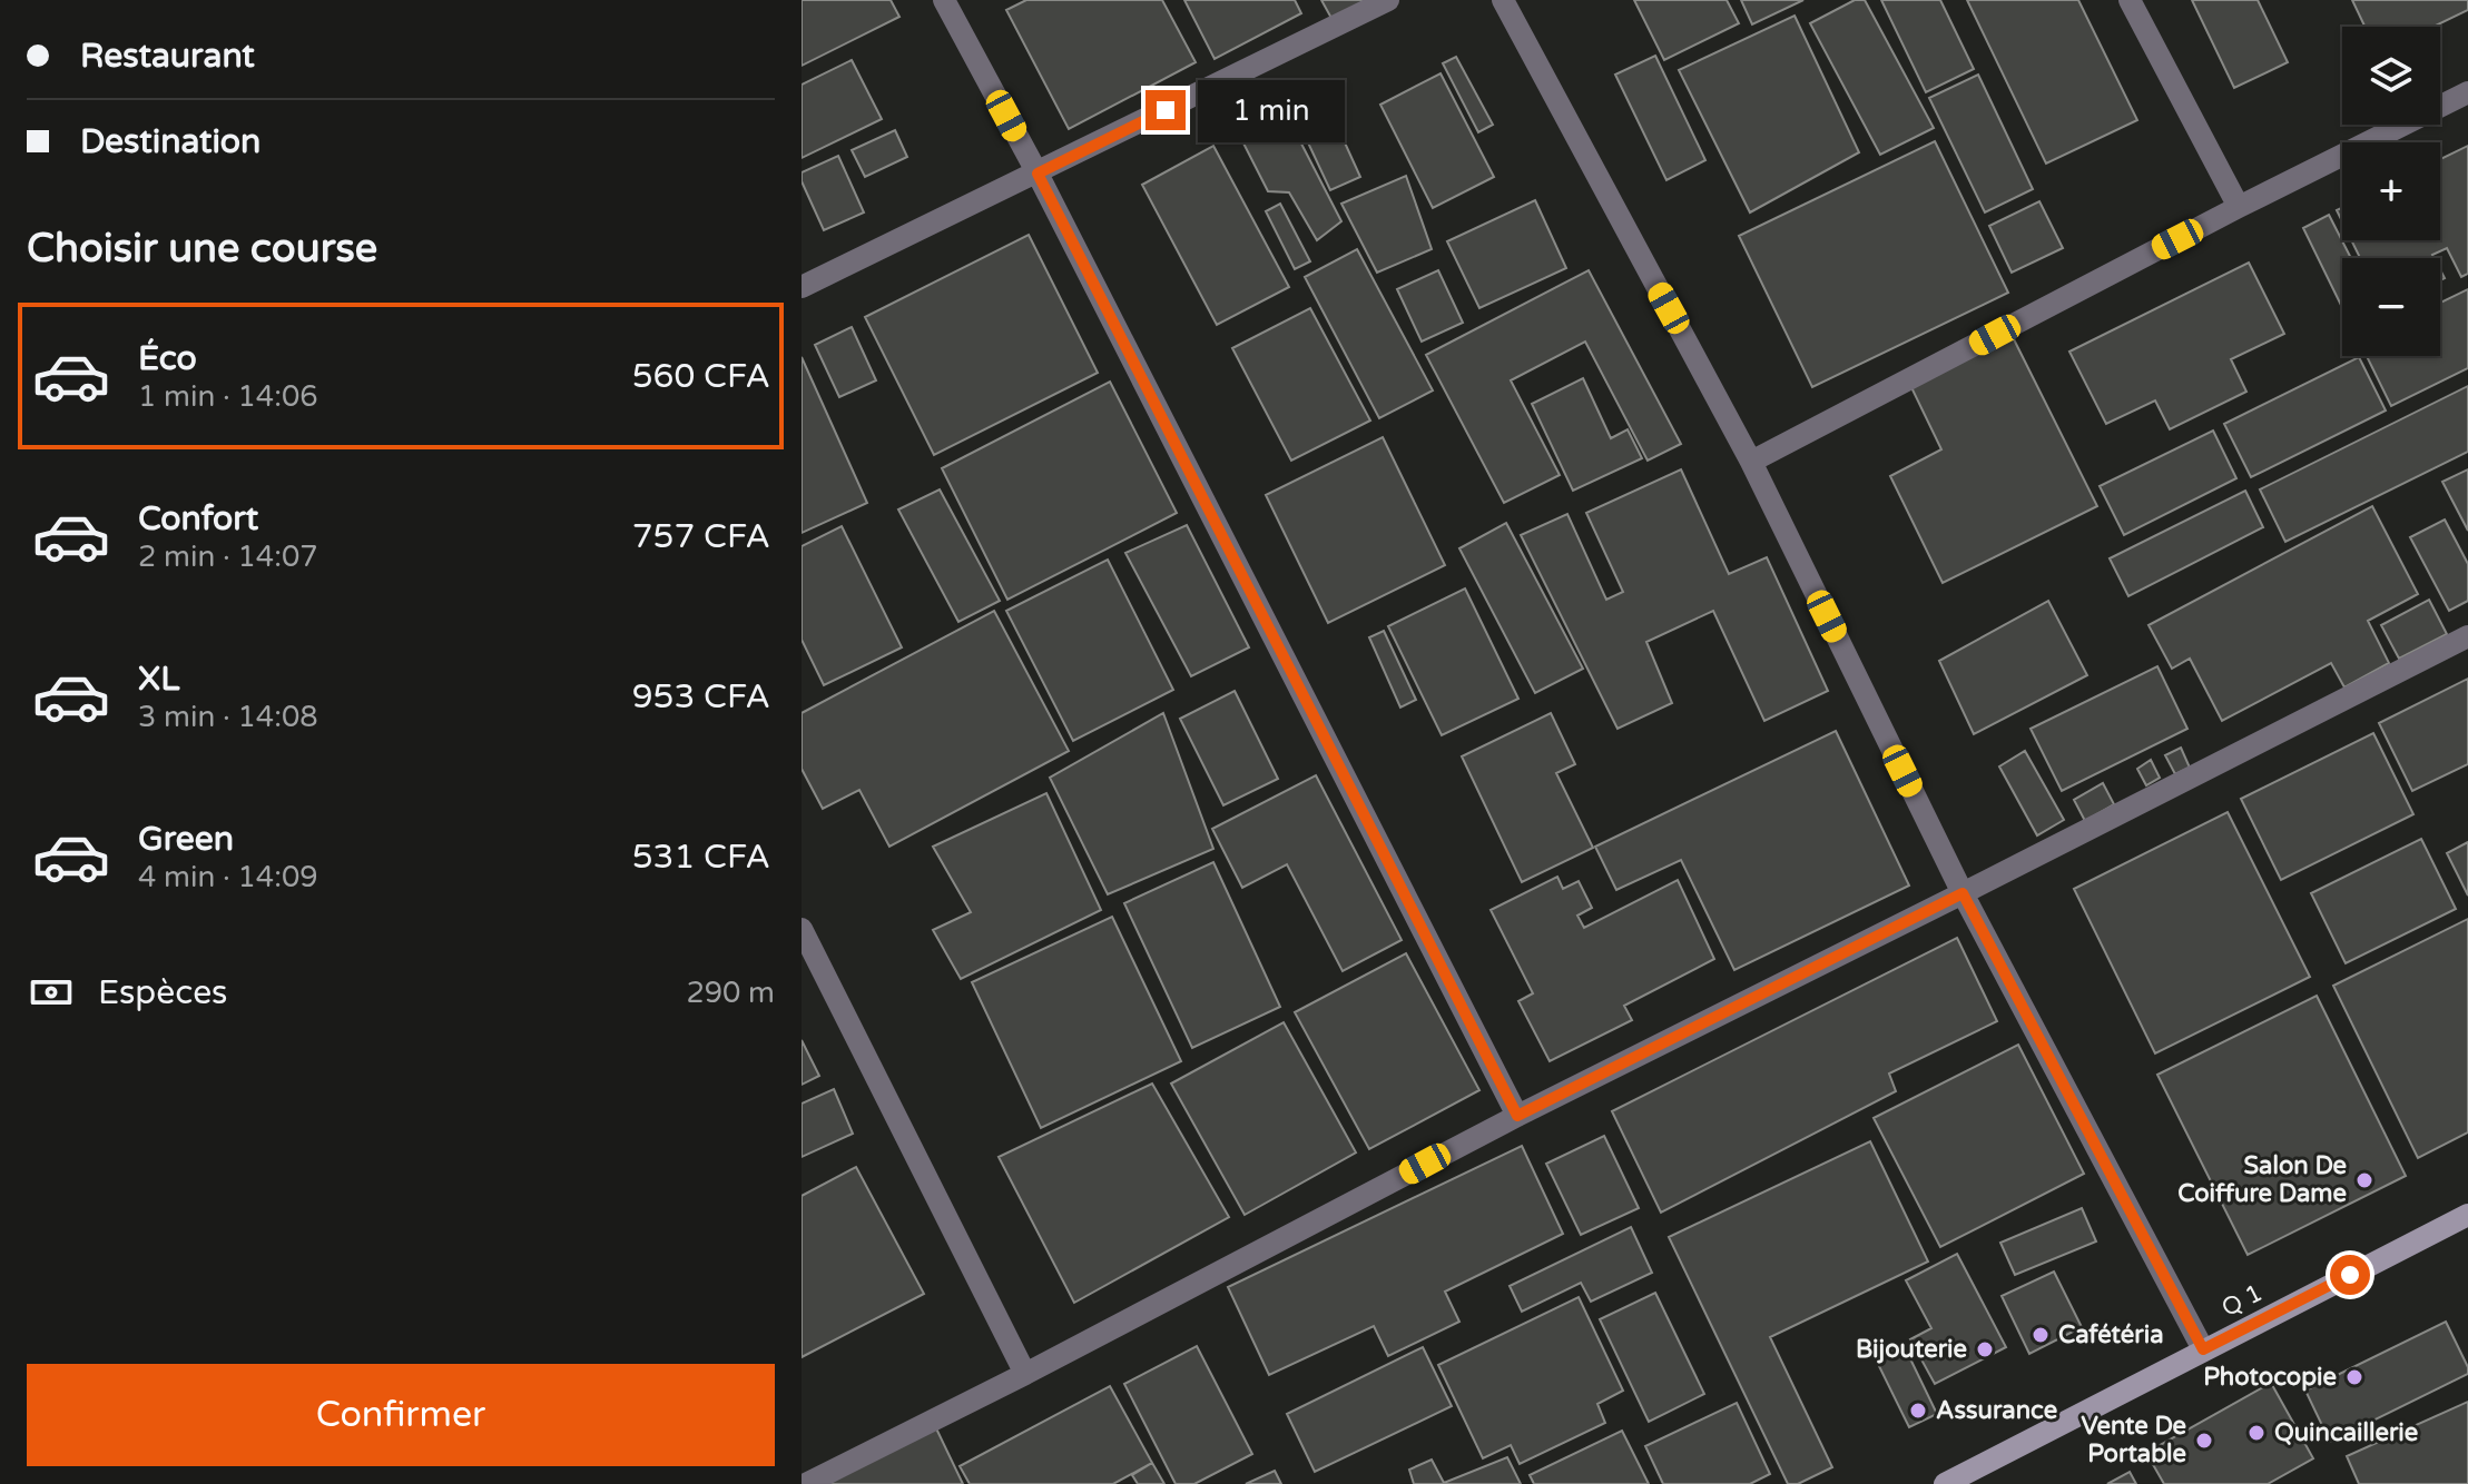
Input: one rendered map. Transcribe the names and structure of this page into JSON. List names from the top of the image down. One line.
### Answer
{"streets":{"street":["Q 1"]},"places":["Salon De Coiffure Dame","Cafétéria","Bijouterie","Photocopie","Assurance","Quincaillerie","Vente De Portable"],"page":{"banner":["Restaurant","Destination"],"map_buttons":["+","−"],"bubble":"1 min","heading":"Choisir une course","list":[{"name":"Éco","note":"1 min · 14:06","value":"560 CFA"},{"name":"Confort","note":"2 min · 14:07","value":"757 CFA"},{"name":"XL","note":"3 min · 14:08","value":"953 CFA"},{"name":"Green","note":"4 min · 14:09","value":"531 CFA"}],"pay":["Espèces","290 m"],"buttons":"Confirmer"}}
